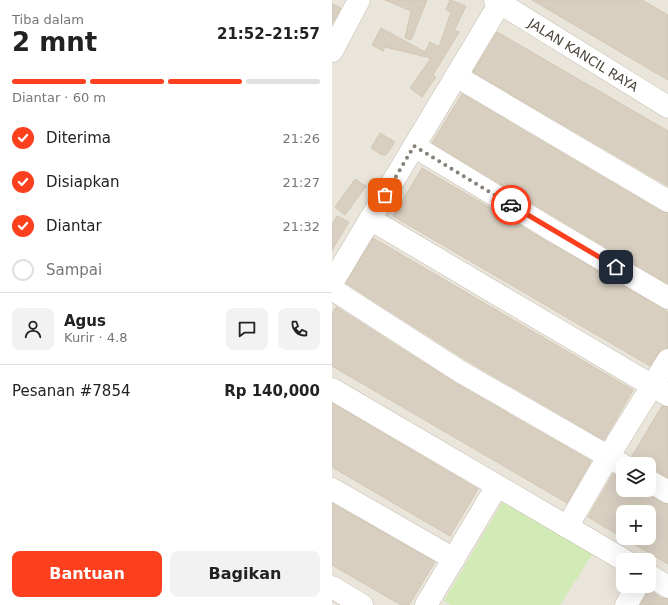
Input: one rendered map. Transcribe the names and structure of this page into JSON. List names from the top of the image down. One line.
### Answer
{"streets":{"street":["JALAN KANCIL RAYA"]},"page":{"heading":["2 mnt","Tiba dalam","21:52–21:57"],"panel":["Agus","Kurir · 4.8","Pesanan #7854","Rp 140,000"],"bar":"Diantar · 60 m","list":[["Diterima","21:26"],["Disiapkan","21:27"],["Diantar","21:32"],"Sampai"],"map_buttons":["+","−"],"buttons":["Bantuan","Bagikan"]}}
